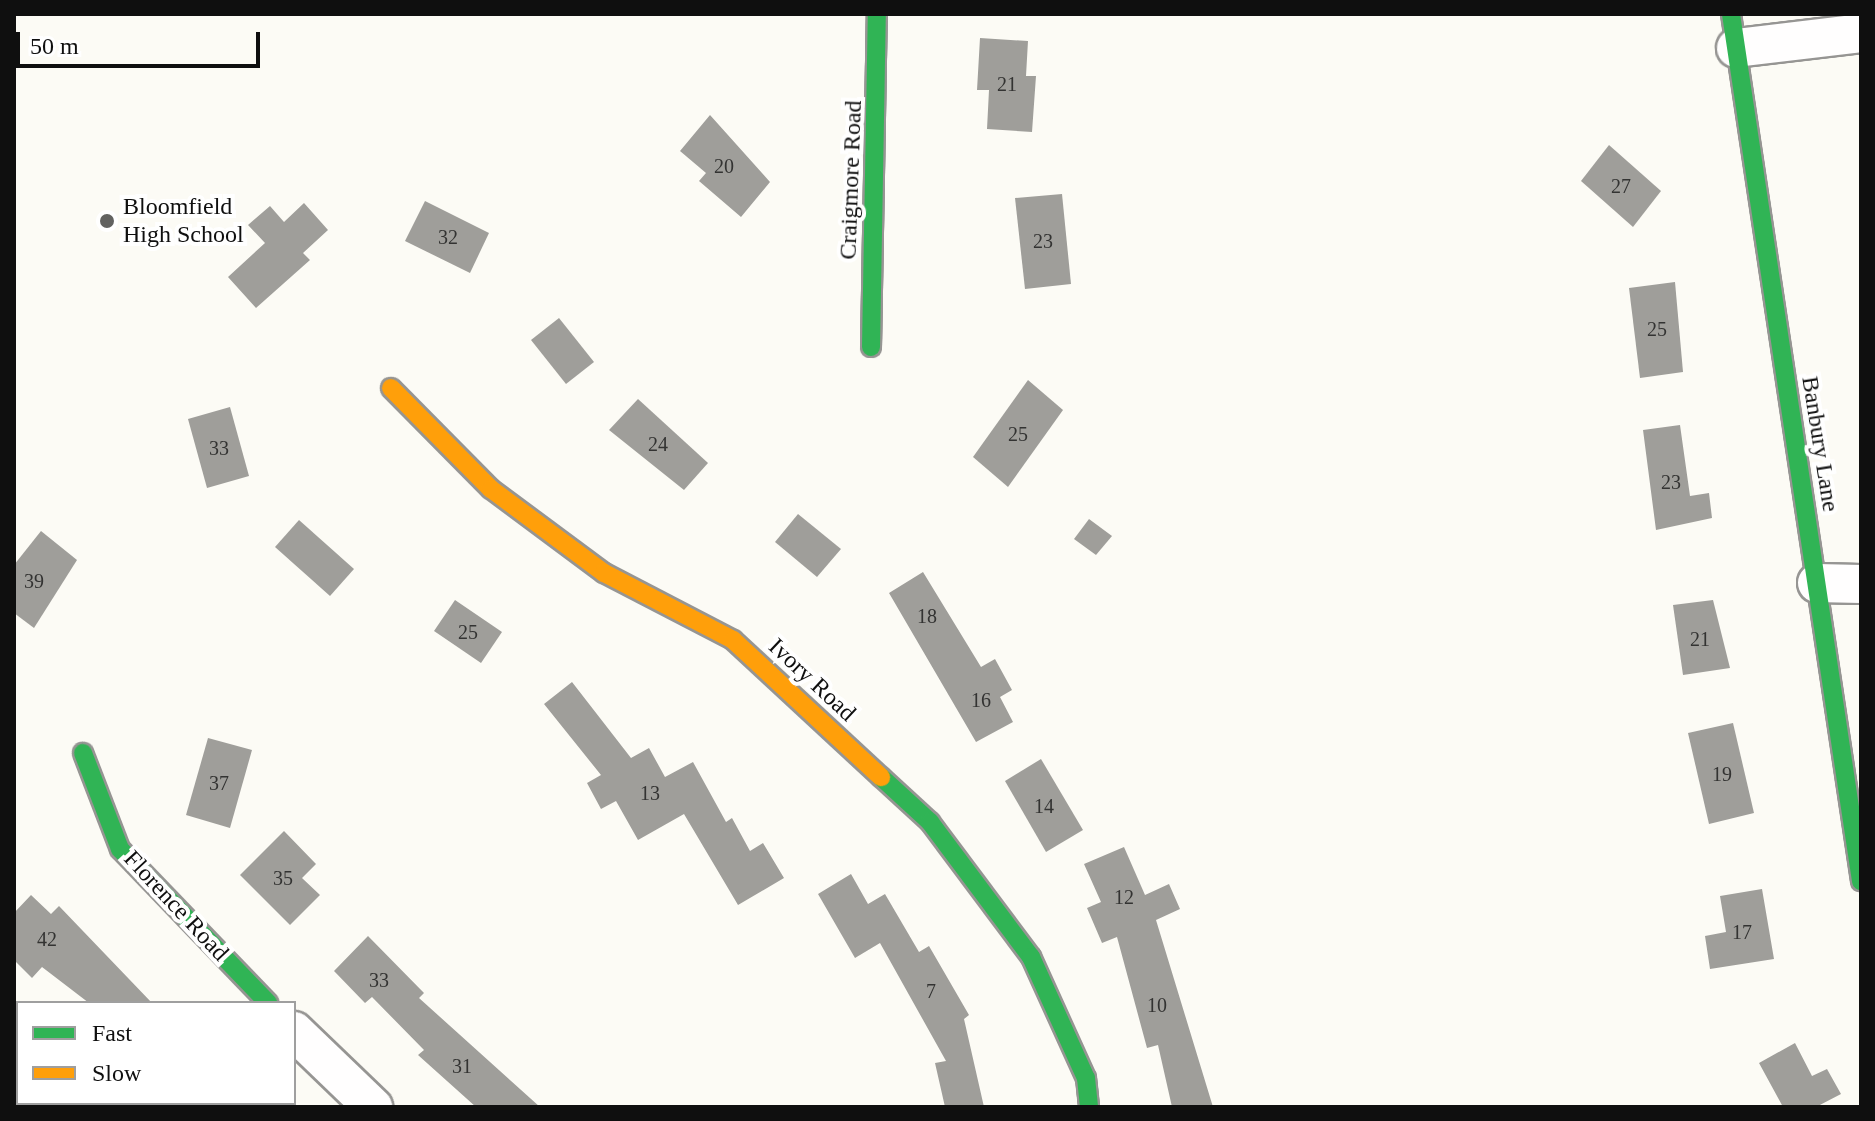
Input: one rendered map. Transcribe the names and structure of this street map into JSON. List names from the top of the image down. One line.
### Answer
{"streets":{"street":["Craigmore Road","Banbury Lane","Ivory Road","Florence Road"]},"places":["Bloomfield High School"],"house_numbers":["21","20","27","32","23","25","25","24","33","23","39","18","25","21","16","19","37","13","14","35","12","17","42","33","7","10","31"],"legend":["Fast","Slow"],"scale_bar":"50 m"}
